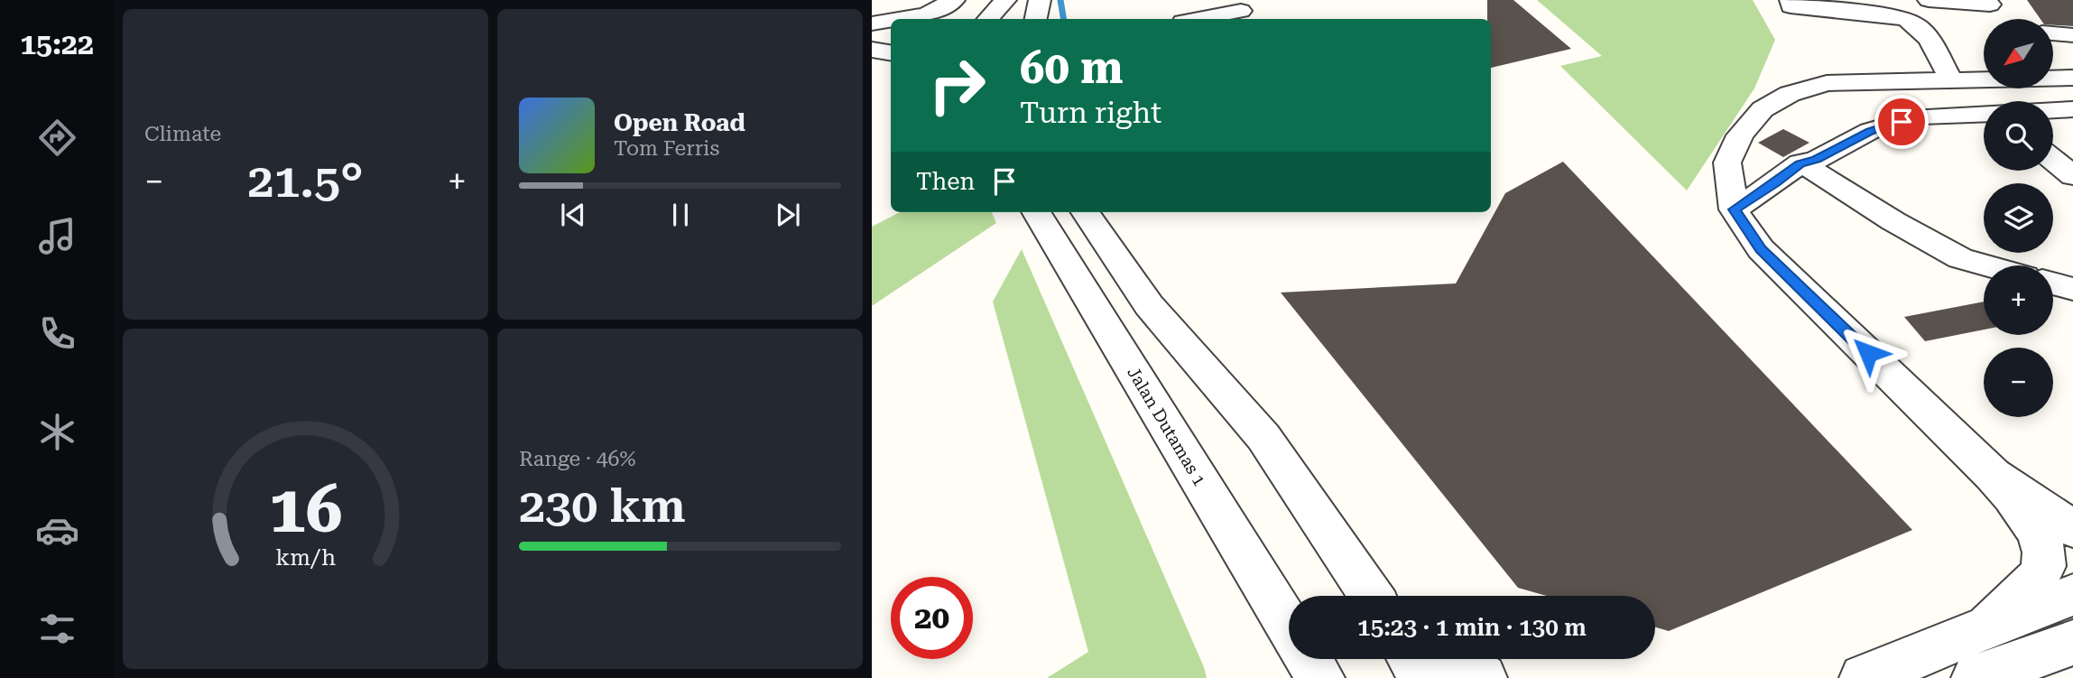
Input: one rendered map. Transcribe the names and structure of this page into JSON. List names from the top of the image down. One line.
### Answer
{"streets":{"street":["Jalan Dutamas 1"]},"north":"bottom left","page":{"tabs":"15:22","tile":["Climate",["Range · 46%","230 km"]],"map_buttons":["+","−"],"turn":["60 m","Turn right"],"song":["Open Road","Tom Ferris"],"then":"Then","heat":["−","21.5°","+"],"limit":"20","trip":"15:23 · 1 min · 130 m","gauge":["16","km/h"]}}
